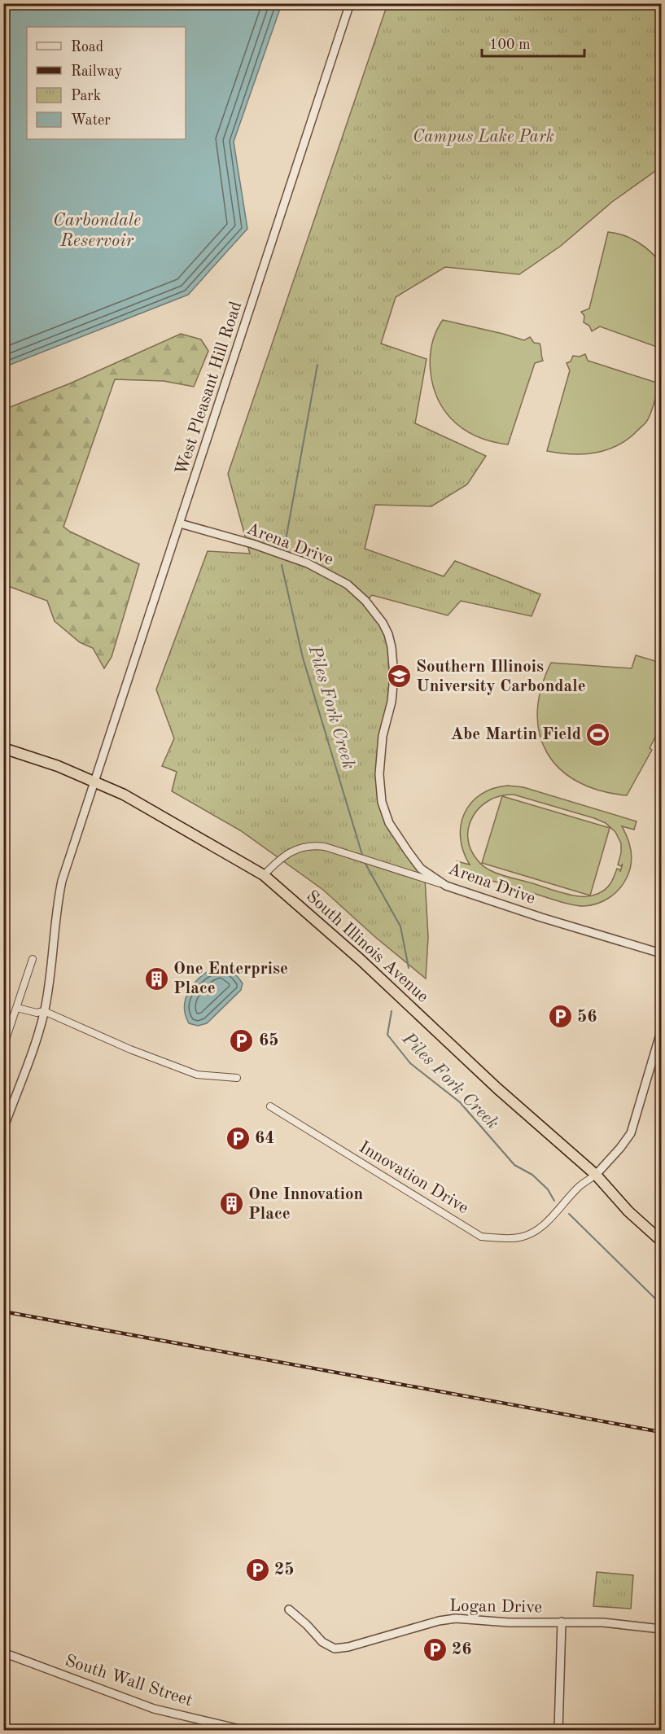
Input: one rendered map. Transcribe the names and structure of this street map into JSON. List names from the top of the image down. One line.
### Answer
{"streets":{"highway":["South Illinois Avenue"],"street":["West Pleasant Hill Road","Arena Drive","Innovation Drive","Logan Drive","South Wall Street"]},"crossings":[["West Pleasant Hill Road","Arena Drive"],["West Pleasant Hill Road","South Illinois Avenue"],["South Illinois Avenue","Innovation Drive"]],"water":["Carbondale Reservoir","Piles Fork Creek"],"parks":["Campus Lake Park"],"places":{"school or university":["Southern Illinois University Carbondale"],"sports":["Abe Martin Field"],"building":["One Enterprise Place","One Innovation Place"],"parking":["56","65","64","25","26"]},"legend":["Road","Railway","Park","Water"],"scale_bar":"100 m"}
